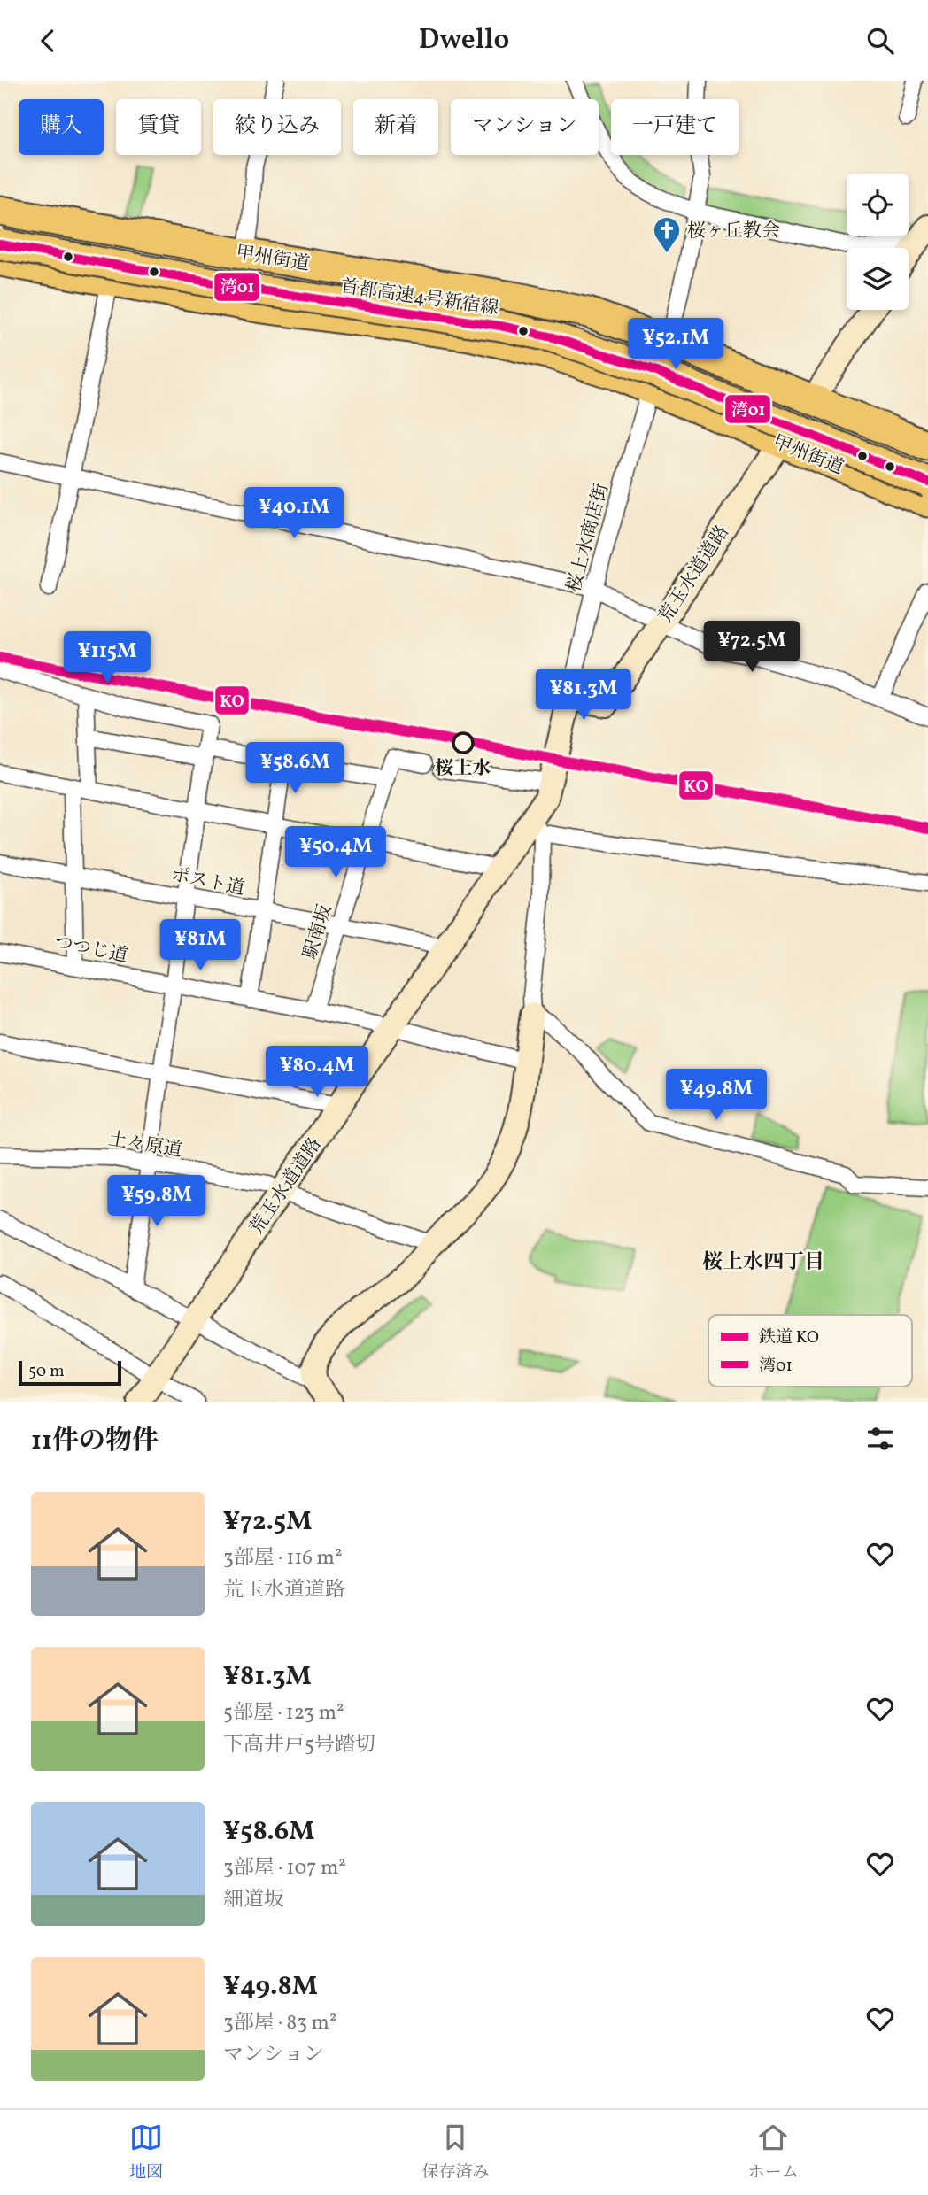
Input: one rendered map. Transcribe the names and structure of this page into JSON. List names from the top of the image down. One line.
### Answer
{"streets":{"highway":["甲州街道","首都高速4号新宿線"],"main road":["荒玉水道道路"],"street":["桜上水商店街","ポスト道","駅南坂","つつじ道","土々原道"]},"crossings":[["甲州街道","桜上水商店街"],["甲州街道","荒玉水道道路"],["桜上水商店街","荒玉水道道路"],["荒玉水道道路","ポスト道"],["荒玉水道道路","つつじ道"],["荒玉水道道路","土々原道"],["ポスト道","駅南坂"],["駅南坂","つつじ道"]],"districts":["桜上水四丁目"],"places":{"church":["桜ヶ丘教会"],"other":["桜上水"]},"lines":["transit line 湾01","rail line KO"],"legend":["鉄道 KO","湾01"],"scale_bar":"50 m","page":{"header":"Dwello","chip":["購入","賃貸","絞り込み","新着","マンション","一戸建て"],"price":["¥52.1M","¥40.1M","¥72.5M","¥115M","¥81.3M","¥58.6M","¥50.4M","¥81M","¥80.4M","¥49.8M","¥59.8M"],"scale":"50 m","heading":"11件の物件","list":[{"name":"¥72.5M","note":"3部屋 · 116 m² · 荒玉水道道路"},{"name":"¥81.3M","note":"5部屋 · 123 m² · 下高井戸5号踏切"},{"name":"¥58.6M","note":"3部屋 · 107 m² · 細道坂"},{"name":"¥49.8M","note":"3部屋 · 83 m² · マンション"}],"tabs":["地図","保存済み","ホーム"]}}
